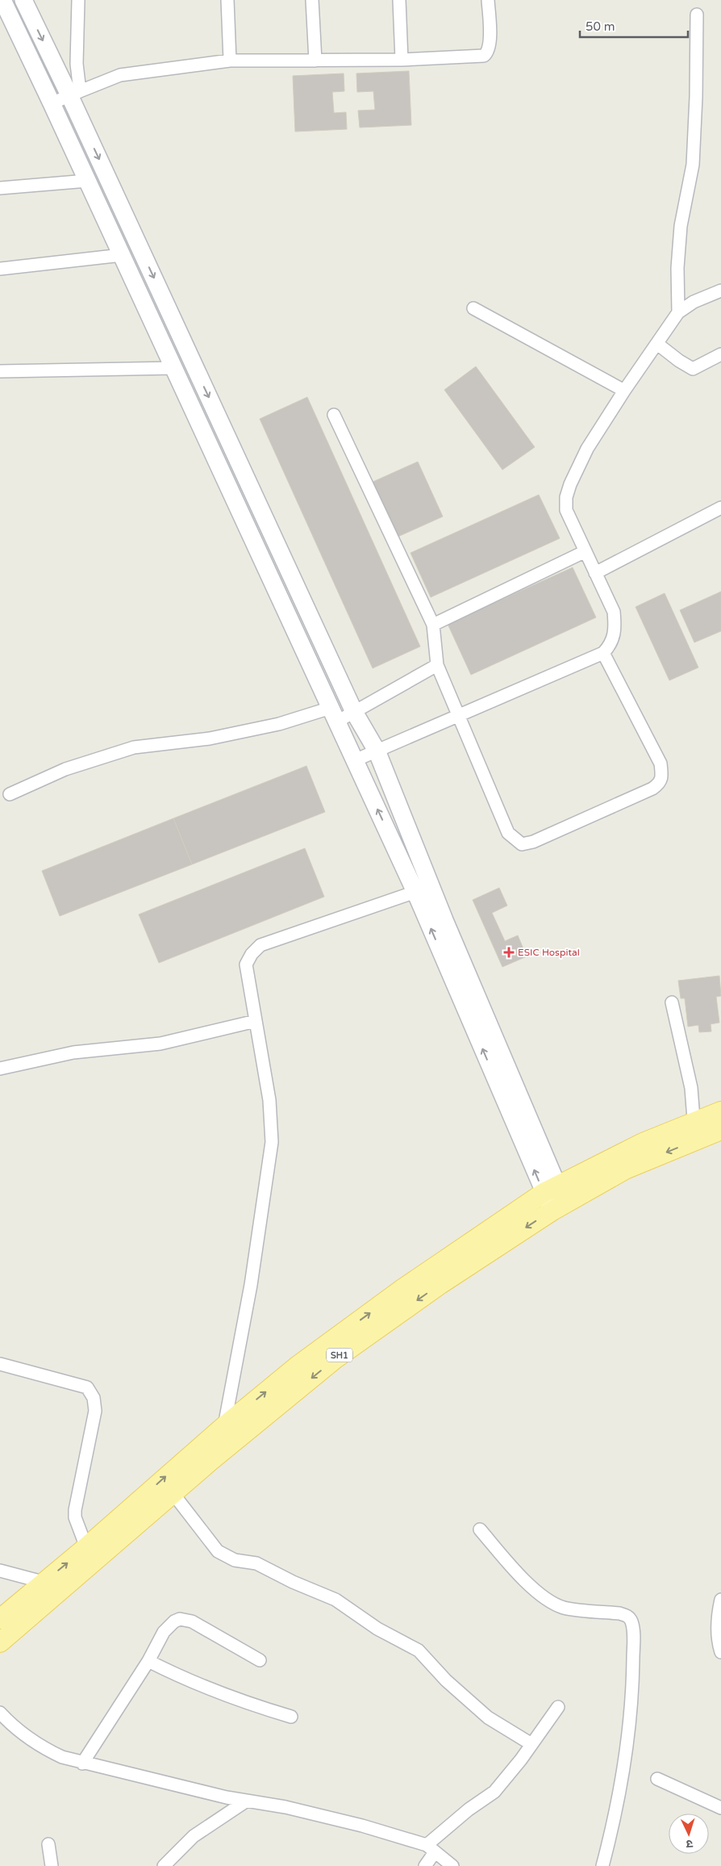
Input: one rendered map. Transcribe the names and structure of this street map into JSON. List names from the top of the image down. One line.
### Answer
{"streets":{"main road":["SH1"]},"places":{"health":["ESIC Hospital"]},"scale_bar":"50 m","north":"bottom"}
